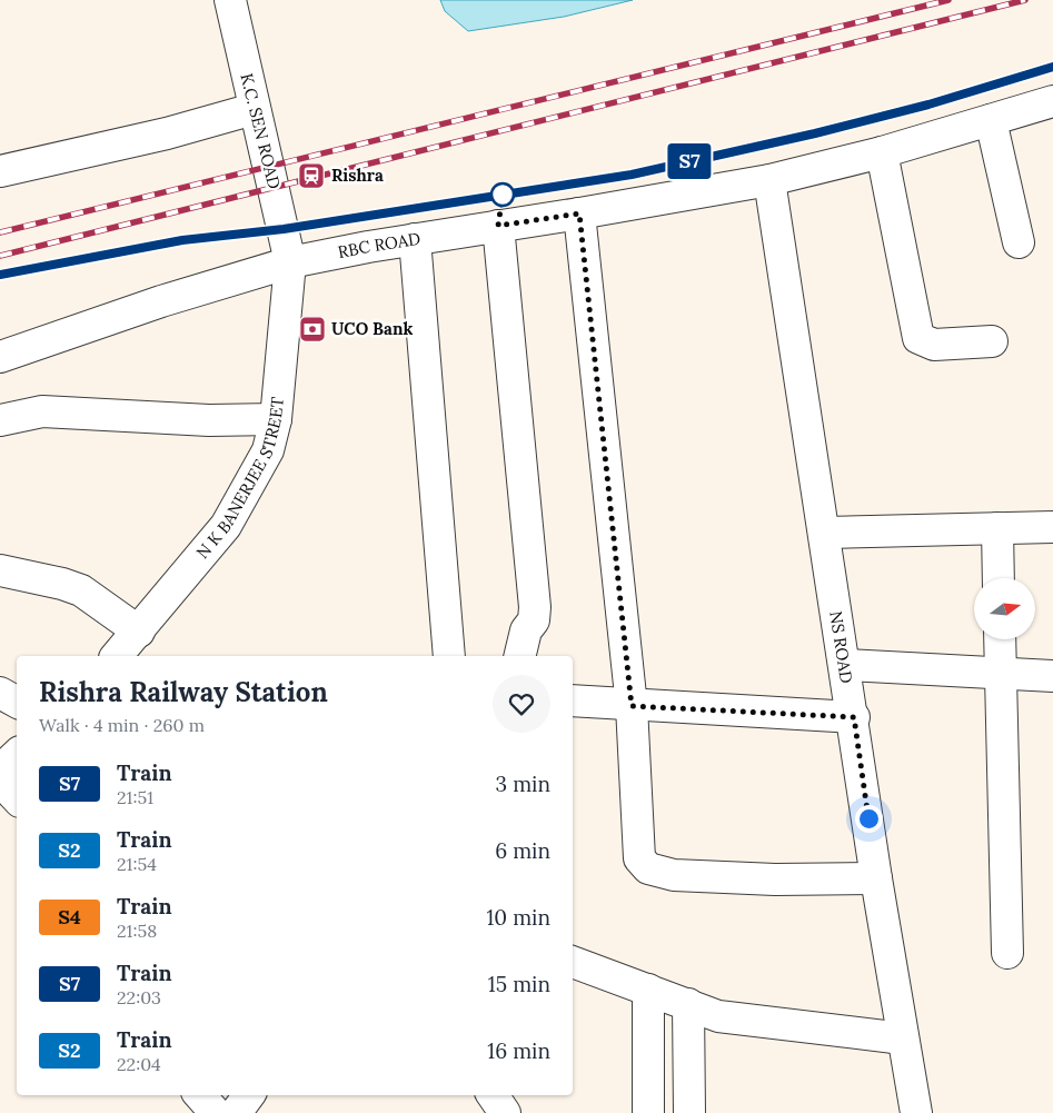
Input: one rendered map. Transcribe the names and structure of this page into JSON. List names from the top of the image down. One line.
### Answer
{"streets":{"street":["K.C. SEN ROAD","RBC ROAD","N K BANERJEE STREET","NS ROAD"]},"crossings":[["K.C. SEN ROAD","RBC ROAD"],["K.C. SEN ROAD","N K BANERJEE STREET"],["RBC ROAD","N K BANERJEE STREET"],["RBC ROAD","NS ROAD"]],"places":{"station":["Rishra"],"bank":["UCO Bank"]},"north":"right","page":{"on_map":"S7","heading":["Rishra Railway Station","Walk · 4 min · 260 m"],"list":[{"mark":"S7","name":"Train","note":"21:51","value":"3 min"},{"mark":"S2","name":"Train","note":"21:54","value":"6 min"},{"mark":"S4","name":"Train","note":"21:58","value":"10 min"},{"mark":"S7","name":"Train","note":"22:03","value":"15 min"},{"mark":"S2","name":"Train","note":"22:04","value":"16 min"}]}}
